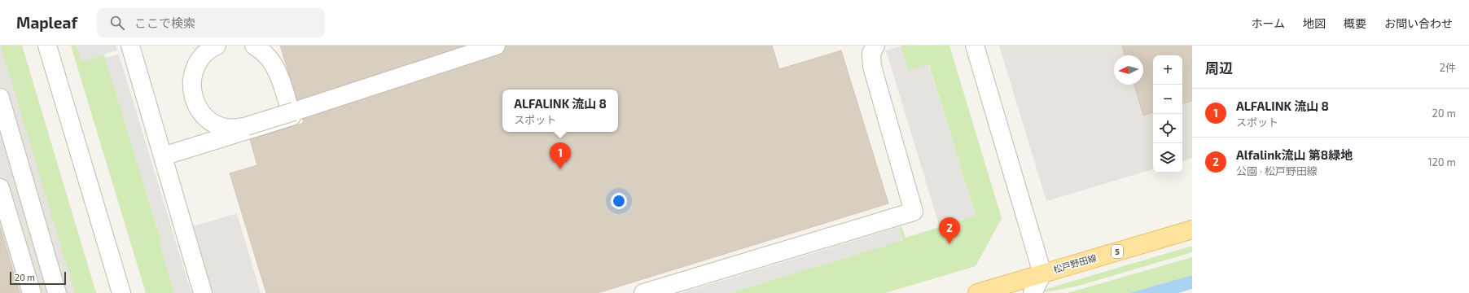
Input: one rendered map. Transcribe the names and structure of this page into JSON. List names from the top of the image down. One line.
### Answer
{"streets":{"main road":["5","松戸野田線"]},"scale_bar":"20 m","north":"left","page":{"header":"Mapleaf","search":"ここで検索","nav":["ホーム","地図","概要","お問い合わせ"],"heading":["周辺","2件"],"map_buttons":["+","−"],"list":[{"mark":"1","name":"ALFALINK 流山 8","note":"スポット","value":"20 m"},{"mark":"2","name":"Alfalink流山 第8緑地","note":"公園 · 松戸野田線","value":"120 m"}],"popup":["ALFALINK 流山 8","スポット"],"pins":["1","2"],"scale":"20 m"}}
